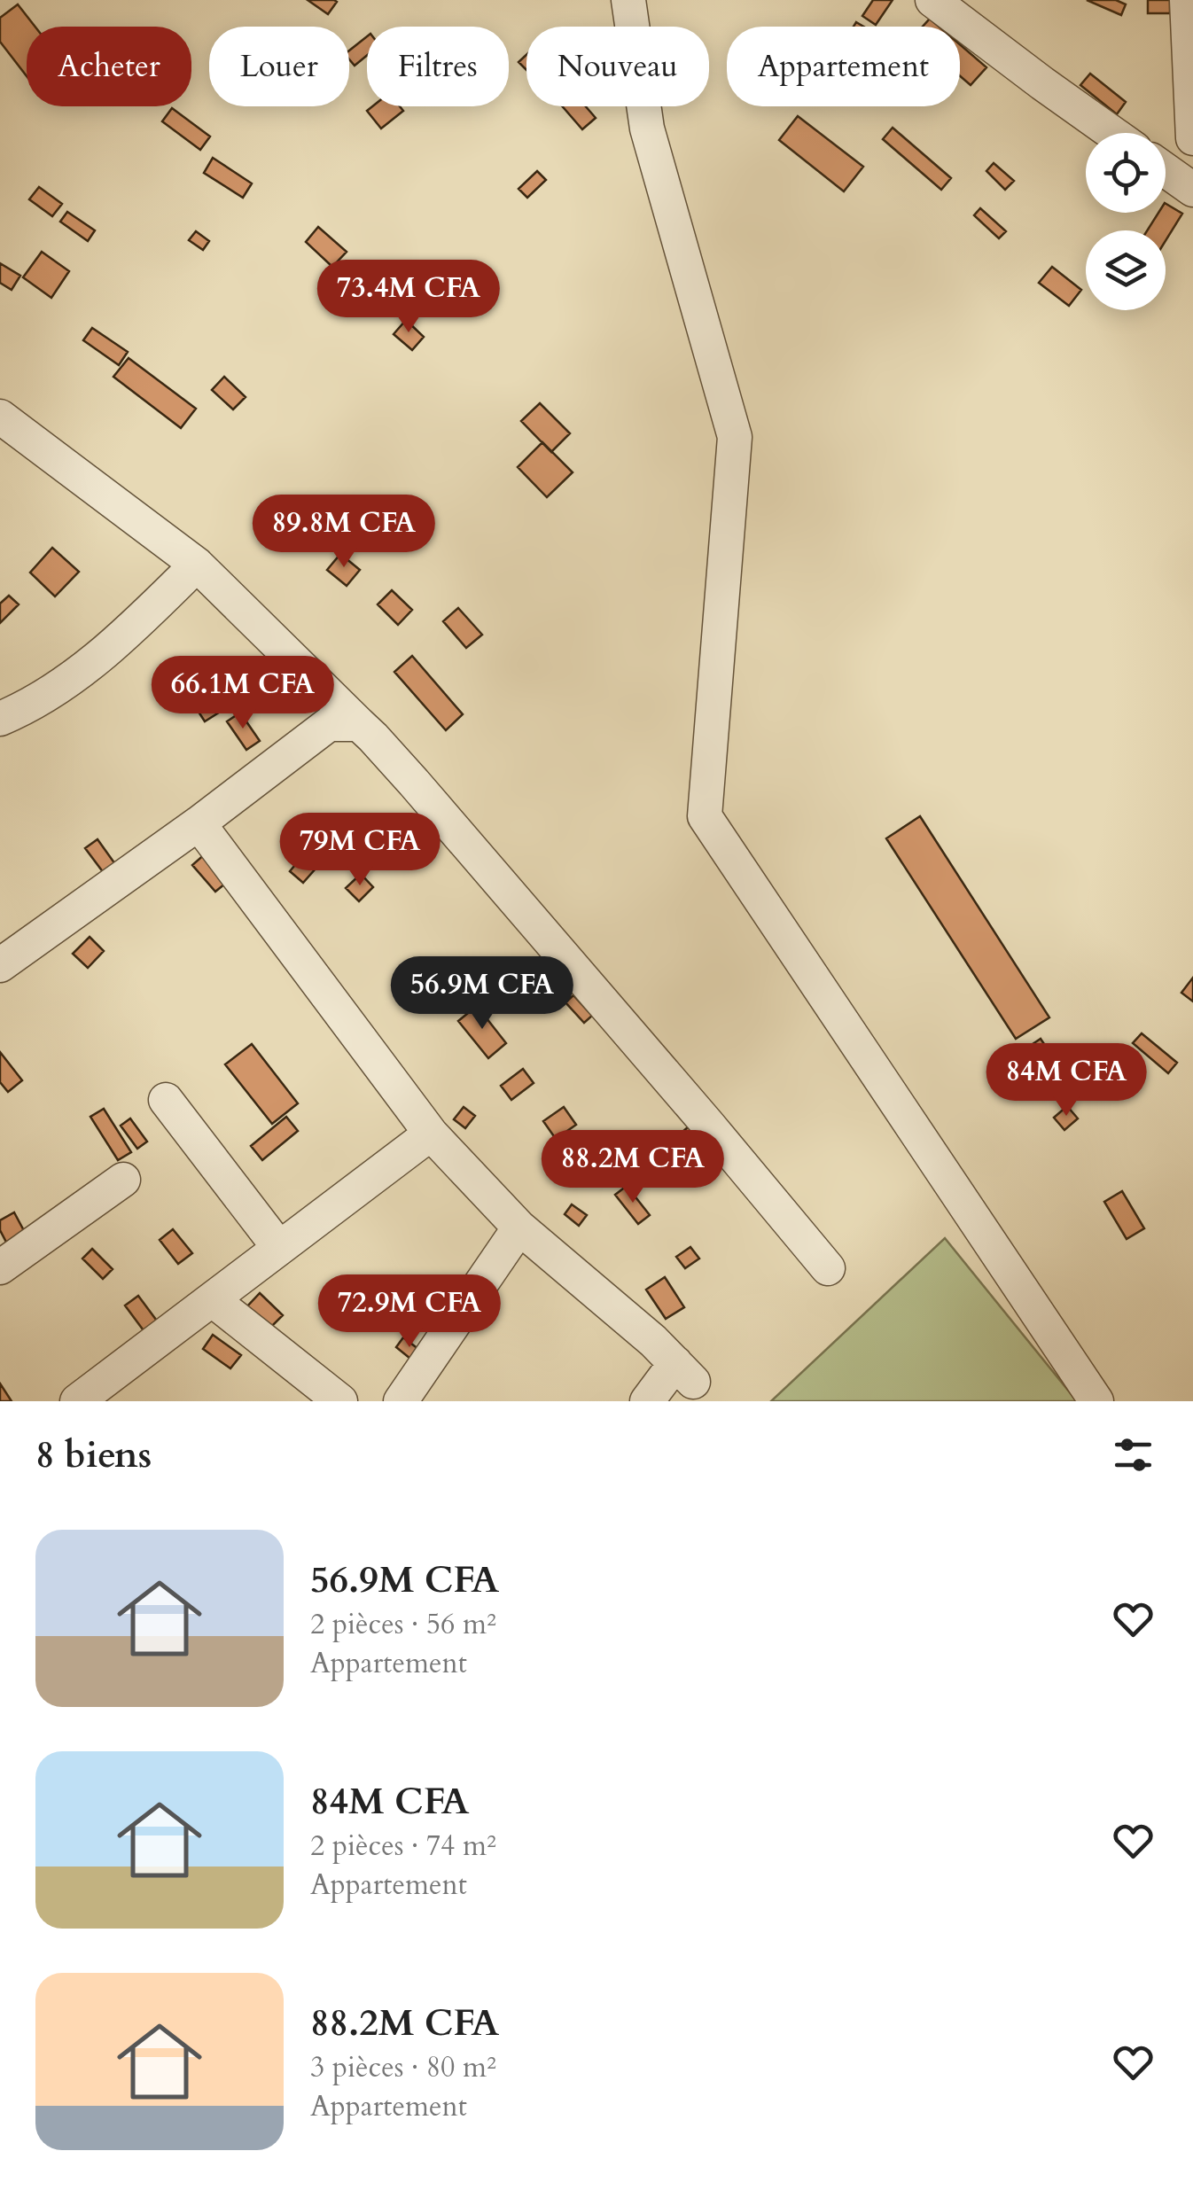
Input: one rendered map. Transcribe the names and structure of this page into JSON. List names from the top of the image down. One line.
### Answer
{"page":{"chip":["Acheter","Louer","Filtres","Nouveau","Appartement"],"price":["73.4M CFA","89.8M CFA","66.1M CFA","79M CFA","56.9M CFA","84M CFA","88.2M CFA","72.9M CFA"],"heading":"8 biens","list":[{"name":"56.9M CFA","note":"2 pièces · 56 m² · Appartement"},{"name":"84M CFA","note":"2 pièces · 74 m² · Appartement"},{"name":"88.2M CFA","note":"3 pièces · 80 m² · Appartement"}]}}
